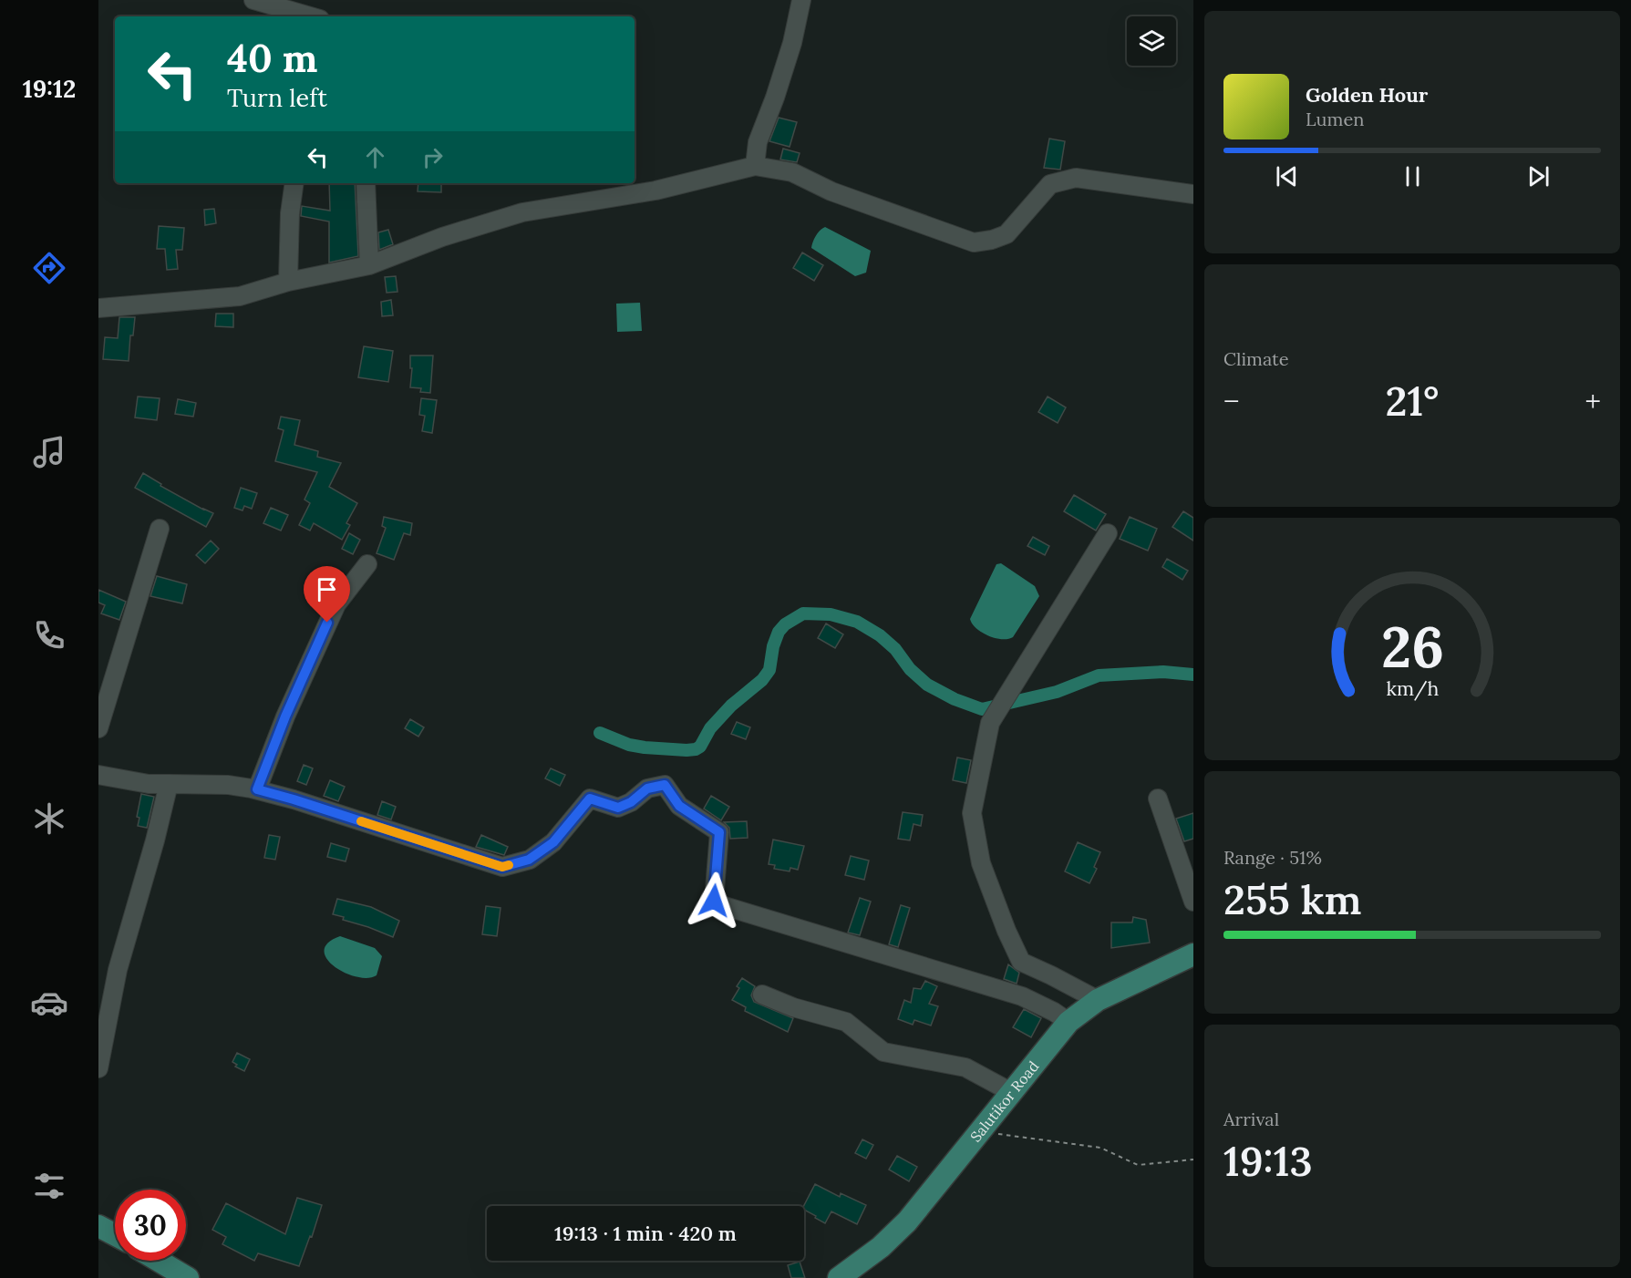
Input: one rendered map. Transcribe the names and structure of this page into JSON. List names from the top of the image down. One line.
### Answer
{"streets":{"main road":["Salutikor Road"]},"page":{"tabs":"19:12","turn":["40 m","Turn left"],"song":["Golden Hour","Lumen"],"tile":["Climate",["Range · 51%","255 km"],["Arrival","19:13"]],"heat":["−","21°","+"],"limit":"30","trip":"19:13 · 1 min · 420 m","gauge":["26","km/h"]}}
